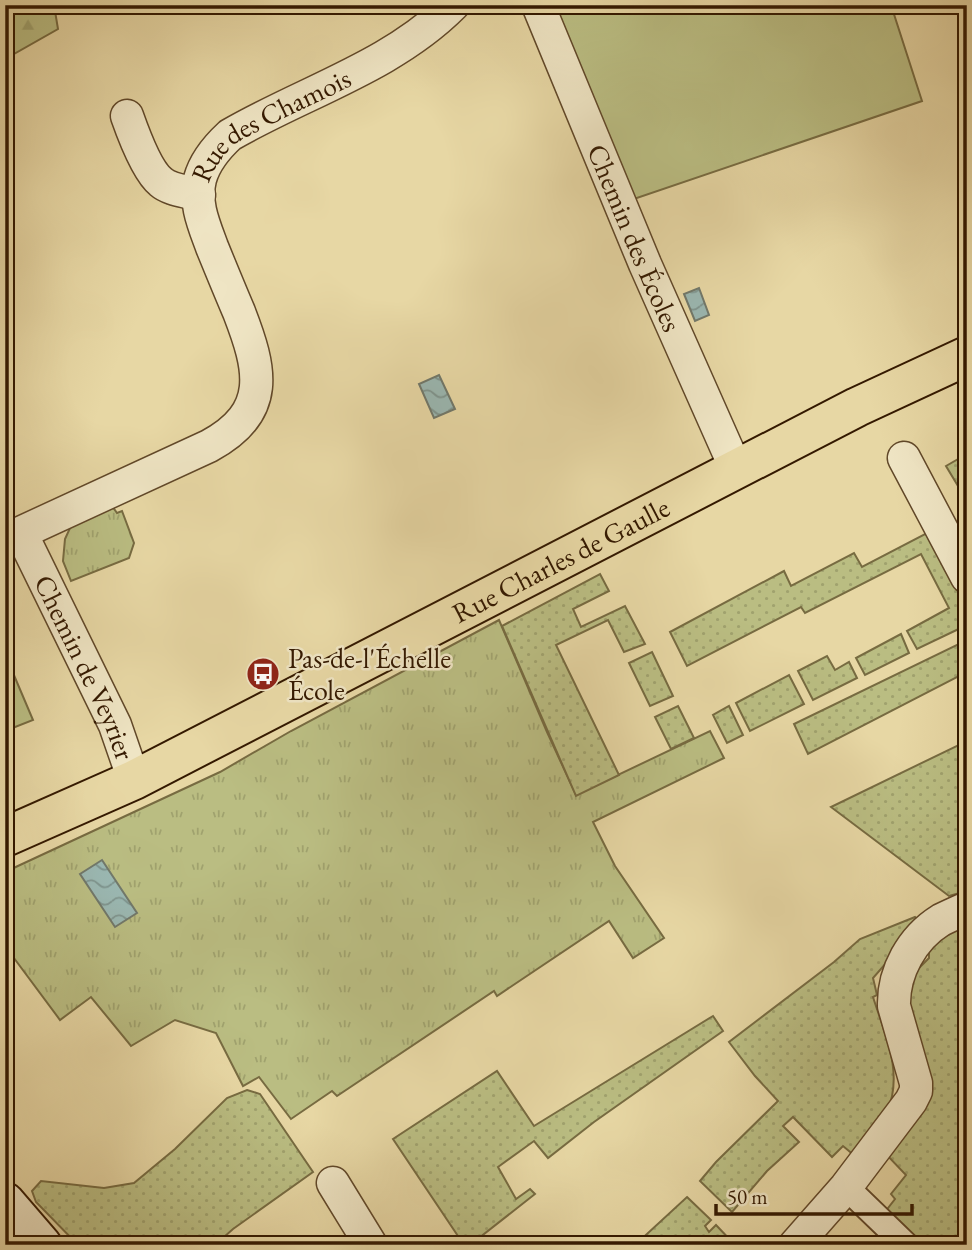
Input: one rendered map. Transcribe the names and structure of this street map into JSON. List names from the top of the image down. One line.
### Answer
{"streets":{"main road":["Rue Charles de Gaulle"],"street":["Rue des Chamois","Chemin des Écoles","Chemin de Veyrier"]},"crossings":[["Rue des Chamois","Chemin de Veyrier"],["Chemin des Écoles","Rue Charles de Gaulle"],["Rue Charles de Gaulle","Chemin de Veyrier"]],"places":{"bus stop":["Pas-de-l'Échelle École"]},"scale_bar":"50 m"}
